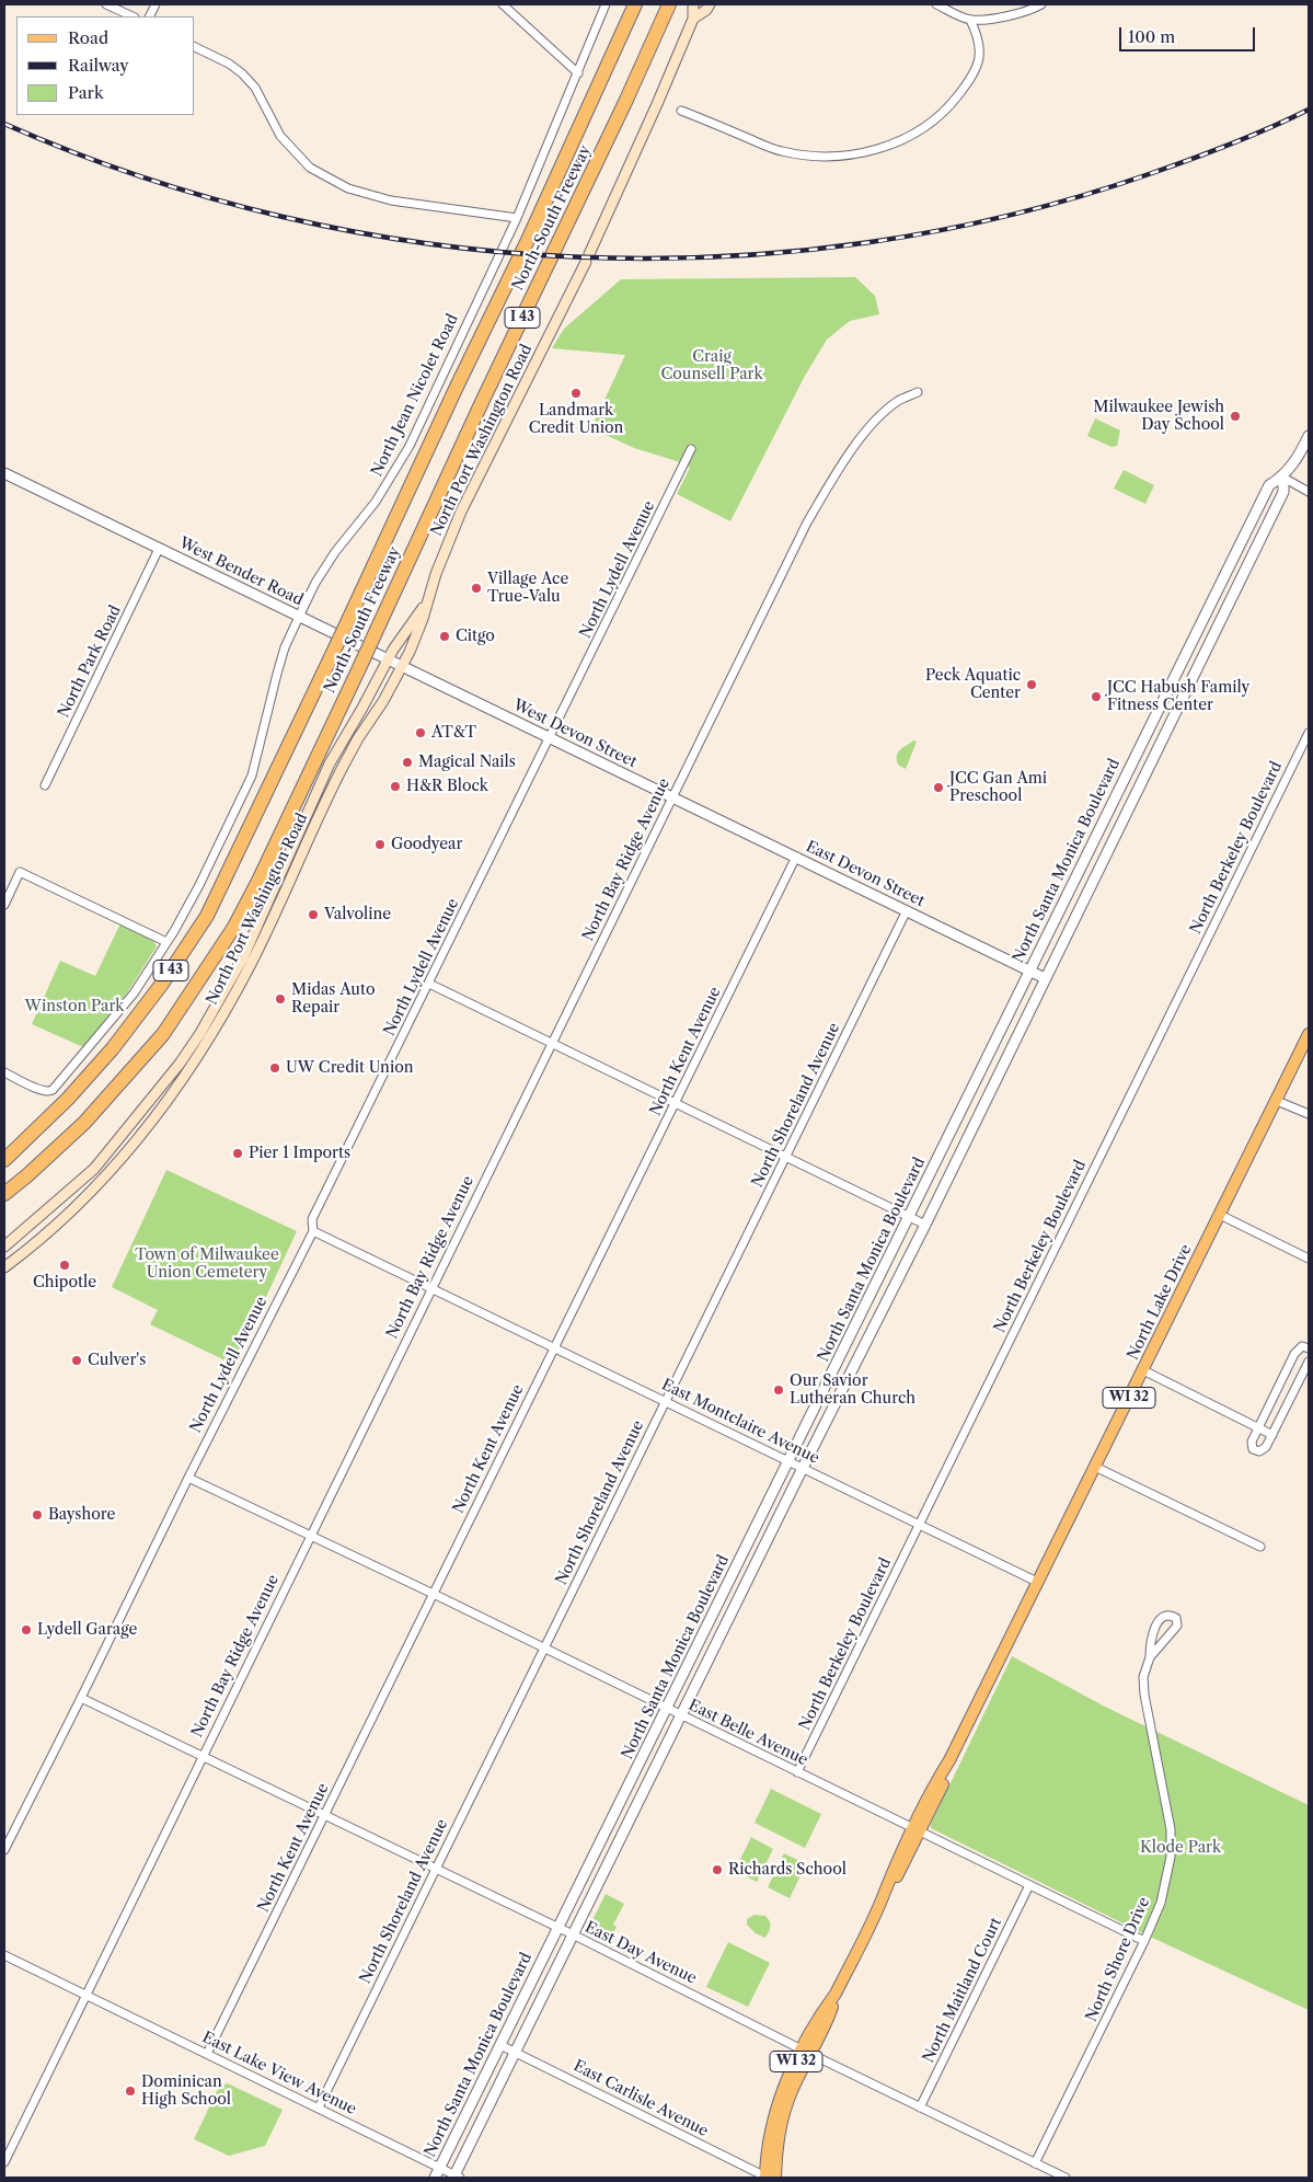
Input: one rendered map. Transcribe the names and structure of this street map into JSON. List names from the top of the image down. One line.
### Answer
{"streets":{"highway":["North-South Freeway","I 43"],"main road":["North Port Washington Road","North Lake Drive","WI 32"],"street":["North Jean Nicolet Road","North Lydell Avenue","West Bender Road","North Park Road","West Devon Street","North Berkeley Boulevard","North Bay Ridge Avenue","North Santa Monica Boulevard","East Devon Street","North Kent Avenue","North Shoreland Avenue","East Montclaire Avenue","East Belle Avenue","East Day Avenue","North Shore Drive","North Maitland Court","East Lake View Avenue","East Carlisle Avenue"]},"crossings":[["North Jean Nicolet Road","West Bender Road"],["North Port Washington Road","West Bender Road"],["North Lydell Avenue","West Devon Street"],["North Lydell Avenue","East Montclaire Avenue"],["North Lydell Avenue","East Belle Avenue"],["North Lydell Avenue","East Day Avenue"],["West Bender Road","North Park Road"],["West Bender Road","West Devon Street"],["West Devon Street","North Bay Ridge Avenue"],["West Devon Street","East Devon Street"],["North Berkeley Boulevard","East Montclaire Avenue"],["North Berkeley Boulevard","East Belle Avenue"],["North Bay Ridge Avenue","East Devon Street"],["North Bay Ridge Avenue","East Montclaire Avenue"],["North Bay Ridge Avenue","East Belle Avenue"],["North Bay Ridge Avenue","East Day Avenue"],["North Bay Ridge Avenue","East Lake View Avenue"],["North Santa Monica Boulevard","East Devon Street"],["North Santa Monica Boulevard","East Montclaire Avenue"],["North Santa Monica Boulevard","East Belle Avenue"],["North Santa Monica Boulevard","East Day Avenue"],["North Santa Monica Boulevard","East Lake View Avenue"],["North Santa Monica Boulevard","East Carlisle Avenue"],["East Devon Street","North Kent Avenue"],["East Devon Street","North Shoreland Avenue"],["North Kent Avenue","East Montclaire Avenue"],["North Kent Avenue","East Belle Avenue"],["North Kent Avenue","East Day Avenue"],["North Kent Avenue","East Lake View Avenue"],["North Shoreland Avenue","East Montclaire Avenue"],["North Shoreland Avenue","East Belle Avenue"],["North Shoreland Avenue","East Day Avenue"],["North Shoreland Avenue","East Lake View Avenue"],["North Lake Drive","East Montclaire Avenue"],["North Lake Drive","East Belle Avenue"],["North Lake Drive","East Day Avenue"],["North Lake Drive","East Carlisle Avenue"],["East Belle Avenue","North Shore Drive"],["East Belle Avenue","North Maitland Court"],["East Day Avenue","North Shore Drive"],["East Day Avenue","North Maitland Court"]],"parks":["Craig Counsell Park","Winston Park","Town of Milwaukee Union Cemetery","Klode Park"],"places":["Landmark Credit Union","Milwaukee Jewish Day School","Village Ace True-Valu","Citgo","Peck Aquatic Center","JCC Habush Family Fitness Center","AT&T","Magical Nails","H&R Block","JCC Gan Ami Preschool","Goodyear","Valvoline","Midas Auto Repair","UW Credit Union","Pier 1 Imports","Chipotle","Culver's","Our Savior Lutheran Church","Bayshore","Lydell Garage","Richards School","Dominican High School"],"legend":["Road","Railway","Park"],"scale_bar":"100 m"}
